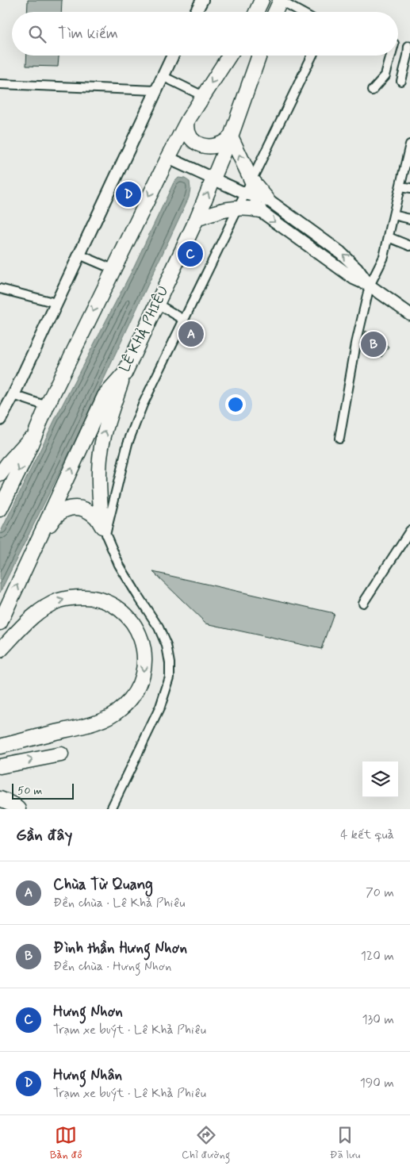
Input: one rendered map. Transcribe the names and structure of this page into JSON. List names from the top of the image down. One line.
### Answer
{"streets":{"highway":["LÊ KHẢ PHIÊU"]},"scale_bar":"50 m","page":{"search":"Tìm kiếm","pins":["D","C","A","B"],"scale":"50 m","heading":["Gần đây","4 kết quả"],"list":[{"mark":"A","name":"Chùa Từ Quang","note":"Đền chùa · Lê Khả Phiêu","value":"70 m"},{"mark":"B","name":"Đình thần Hưng Nhơn","note":"Đền chùa · Hưng Nhơn","value":"120 m"},{"mark":"C","name":"Hưng Nhơn","note":"Trạm xe buýt · Lê Khả Phiêu","value":"130 m"},{"mark":"D","name":"Hưng Nhân","note":"Trạm xe buýt · Lê Khả Phiêu","value":"190 m"}],"nav":["Bản đồ","Chỉ đường","Đã lưu"]}}
